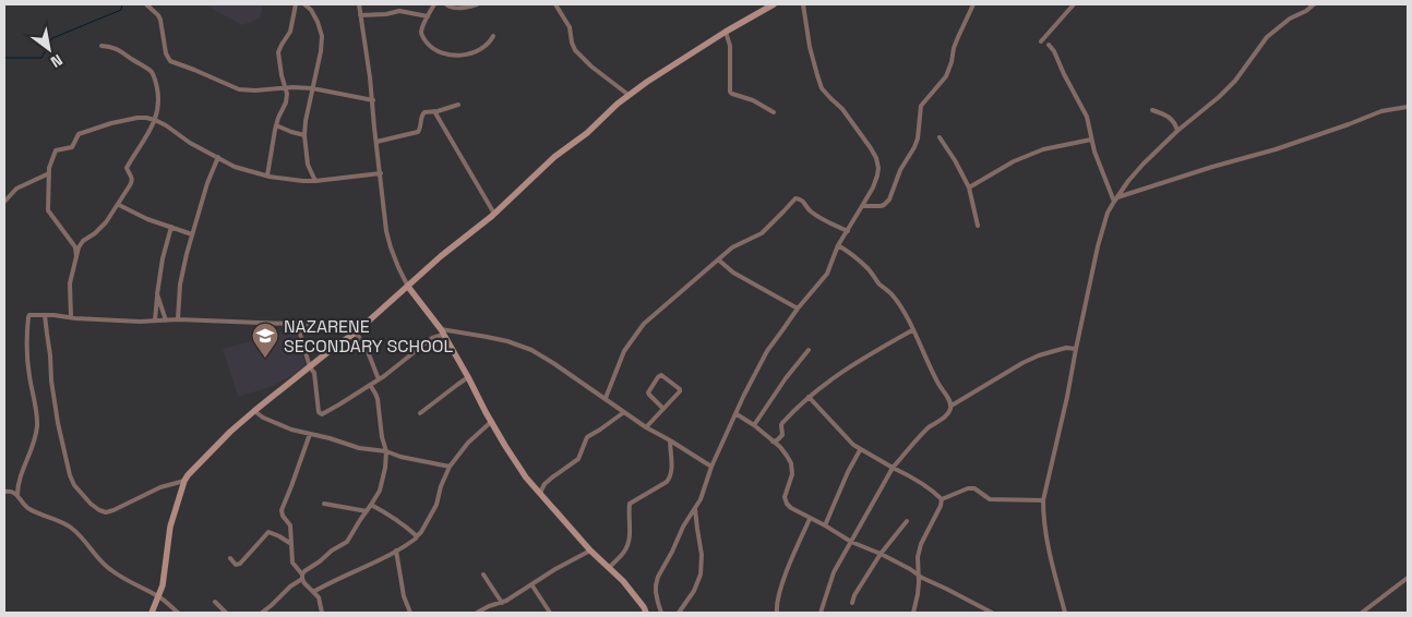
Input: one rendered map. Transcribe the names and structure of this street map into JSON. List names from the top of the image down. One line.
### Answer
{"places":{"school or university":["NAZARENE SECONDARY SCHOOL"]},"north":"bottom right"}
